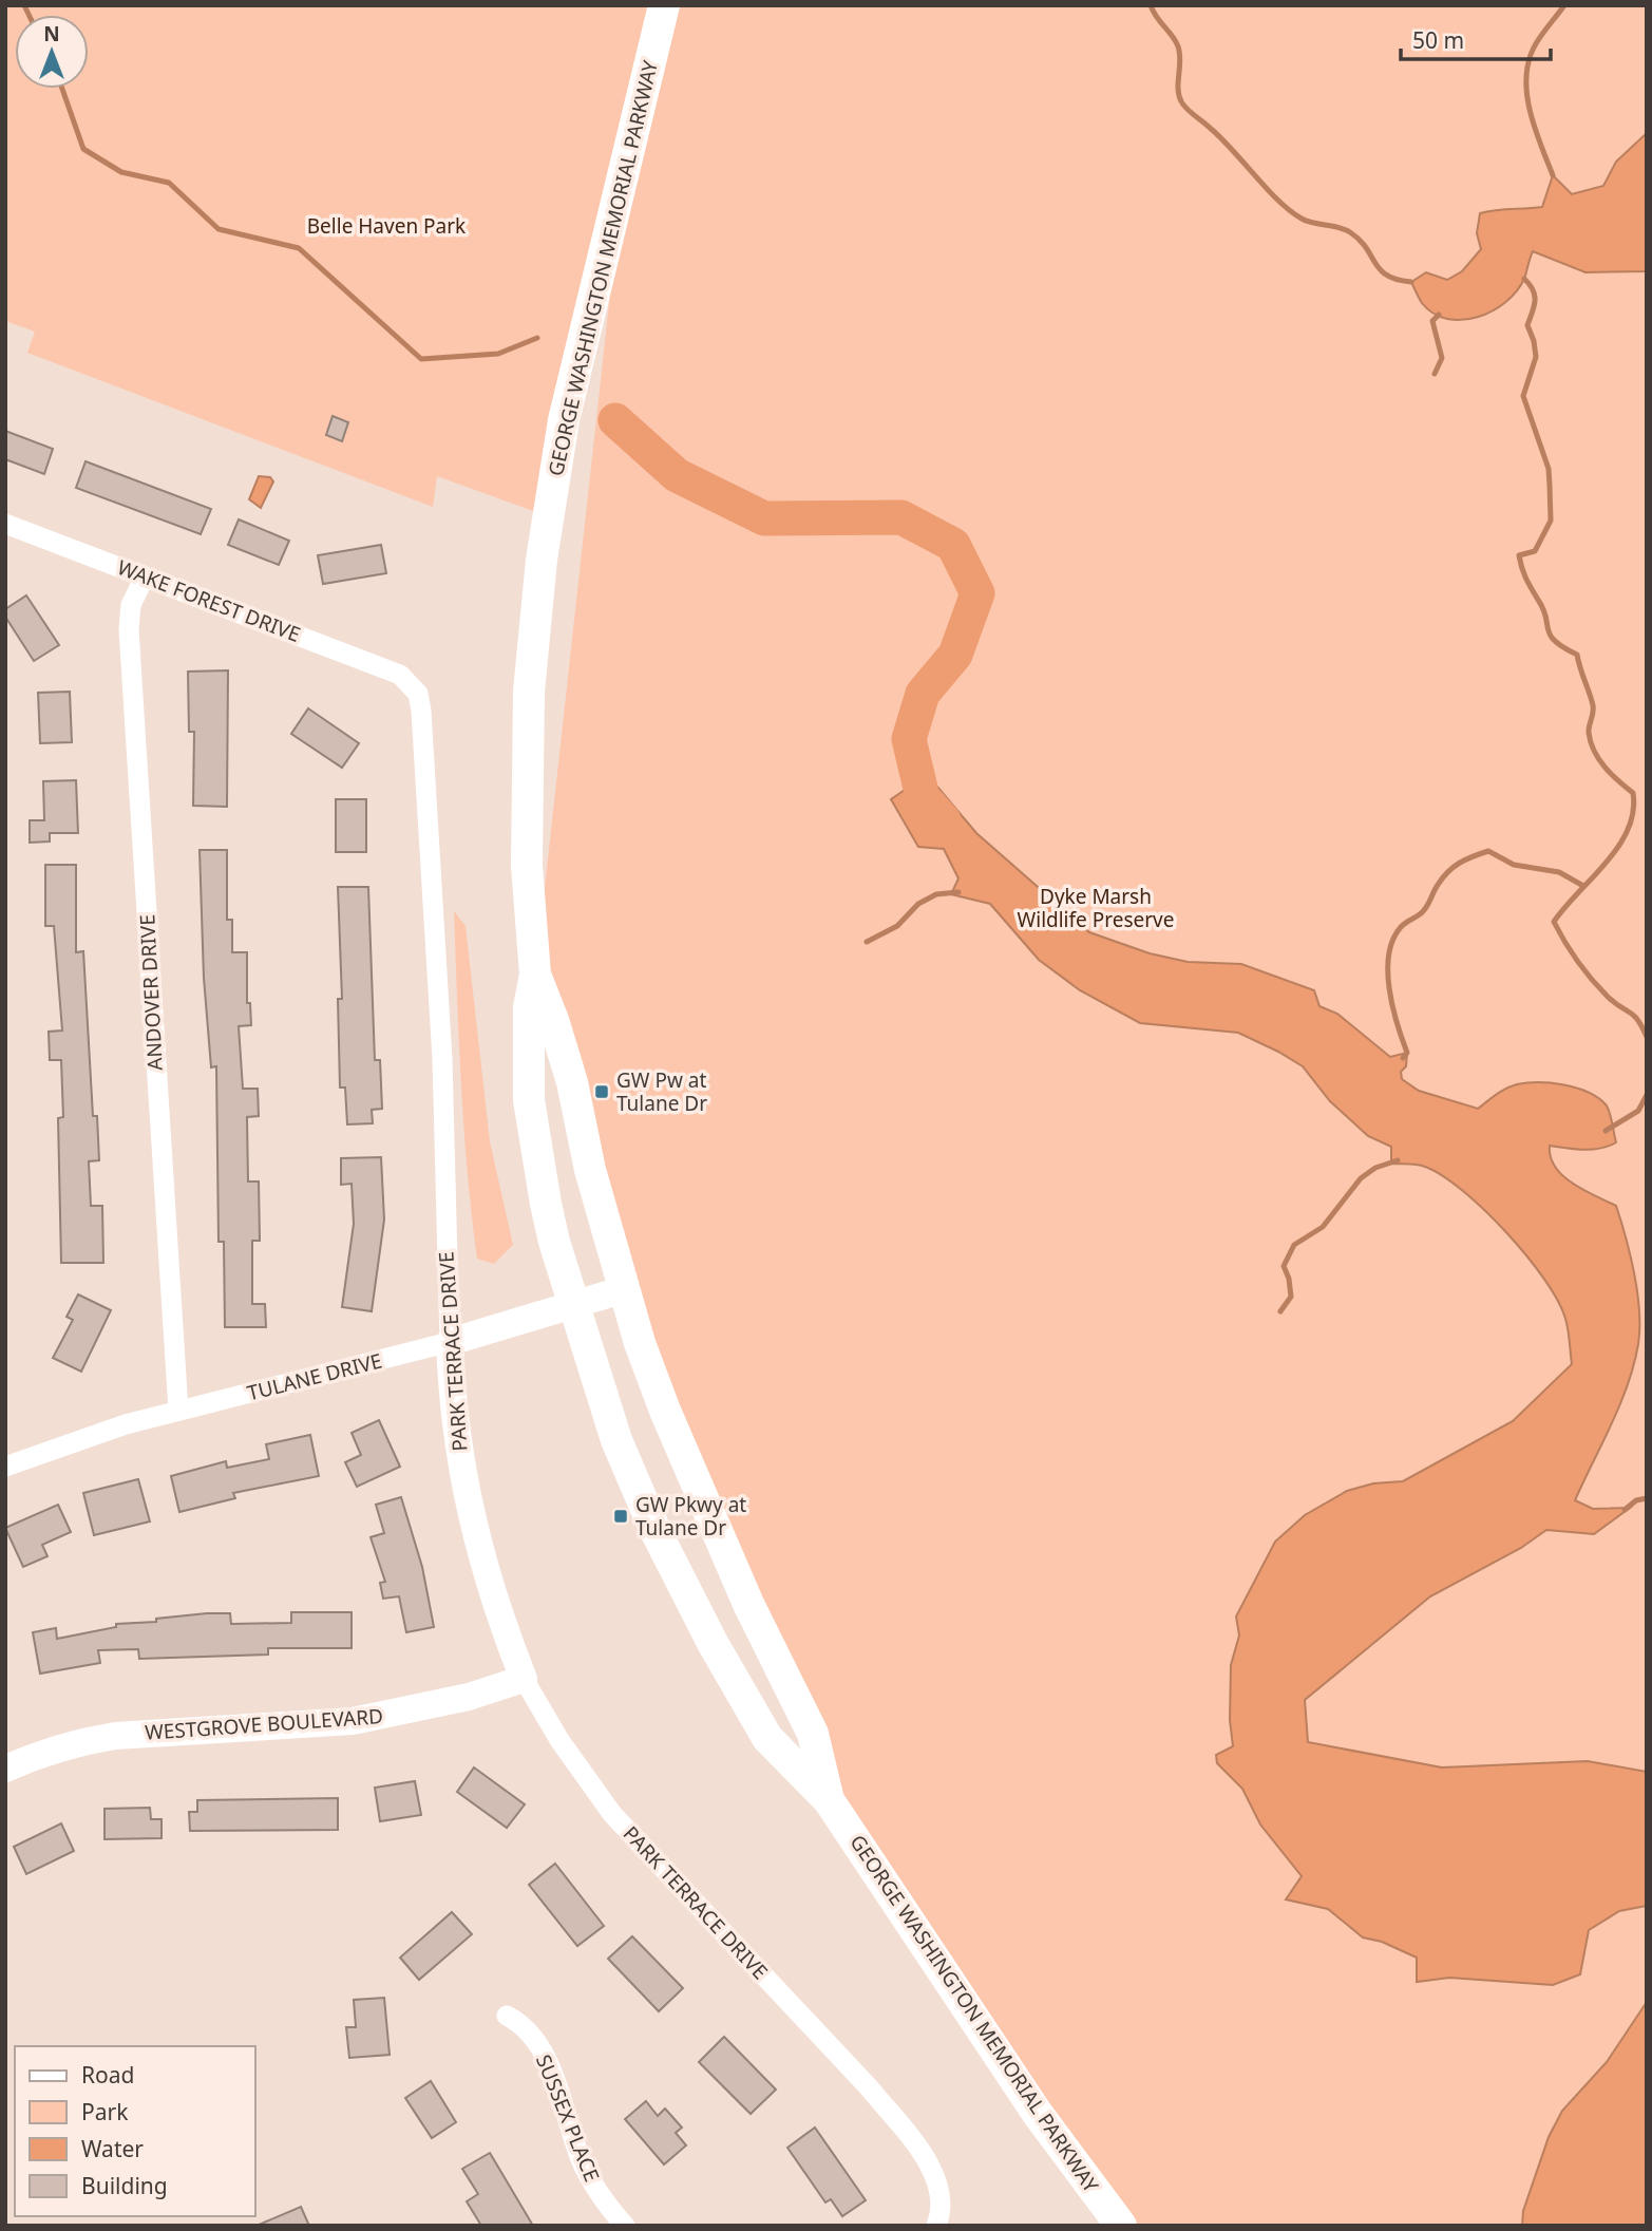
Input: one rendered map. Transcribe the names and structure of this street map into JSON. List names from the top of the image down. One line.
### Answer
{"streets":{"main road":["GEORGE WASHINGTON MEMORIAL PARKWAY"],"street":["WAKE FOREST DRIVE","ANDOVER DRIVE","PARK TERRACE DRIVE","TULANE DRIVE","WESTGROVE BOULEVARD","SUSSEX PLACE"]},"crossings":[["GEORGE WASHINGTON MEMORIAL PARKWAY","TULANE DRIVE"],["WAKE FOREST DRIVE","ANDOVER DRIVE"],["WAKE FOREST DRIVE","PARK TERRACE DRIVE"],["ANDOVER DRIVE","TULANE DRIVE"],["PARK TERRACE DRIVE","TULANE DRIVE"],["PARK TERRACE DRIVE","WESTGROVE BOULEVARD"]],"parks":["Belle Haven Park","Dyke Marsh Wildlife Preserve"],"places":{"transit":["GW Pw at Tulane Dr","GW Pkwy at Tulane Dr"]},"legend":["Road","Park","Water","Building"],"scale_bar":"50 m","north":"top"}
